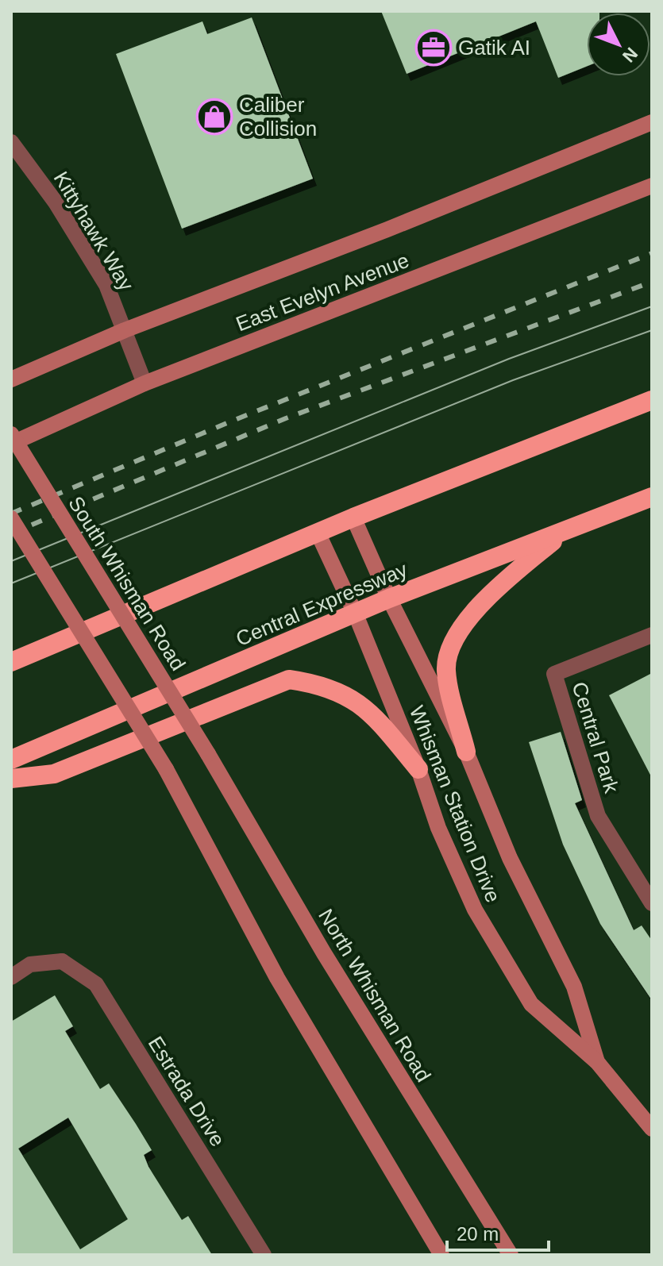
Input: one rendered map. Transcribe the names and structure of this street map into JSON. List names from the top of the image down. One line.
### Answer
{"streets":{"highway":["Central Expressway"],"main road":["East Evelyn Avenue","South Whisman Road","Whisman Station Drive","North Whisman Road"],"street":["Kittyhawk Way","Central Park","Estrada Drive"]},"crossings":[["Kittyhawk Way","East Evelyn Avenue"],["South Whisman Road","North Whisman Road"],["Central Expressway","Whisman Station Drive"]],"places":{"office":["Gatik AI"],"shop":["Caliber Collision"]},"scale_bar":"20 m","north":"bottom right"}
